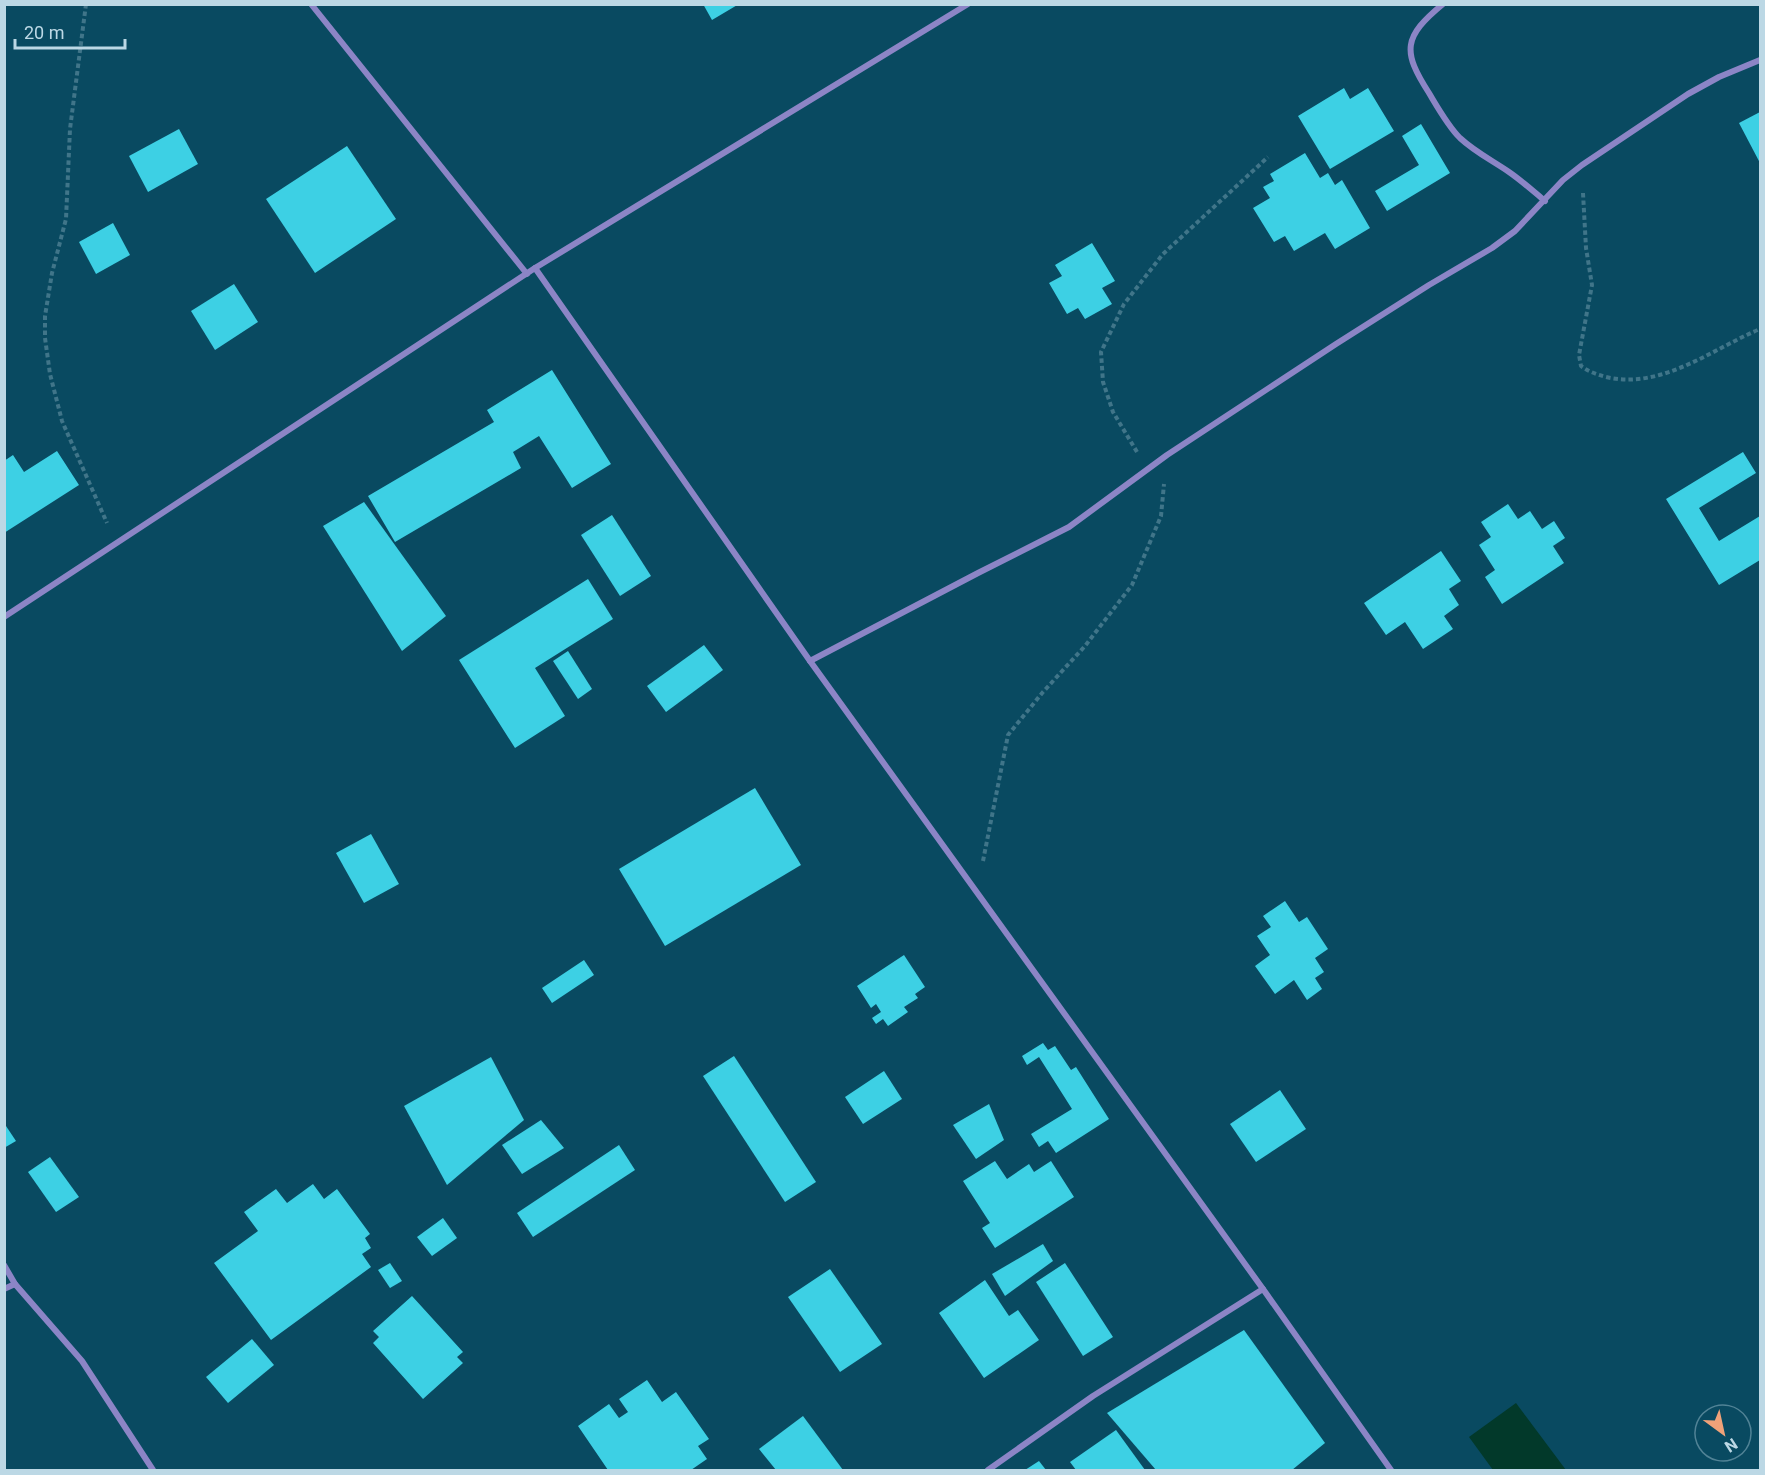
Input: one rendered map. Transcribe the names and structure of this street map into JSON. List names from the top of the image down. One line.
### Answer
{"scale_bar":"20 m","north":"bottom right"}
